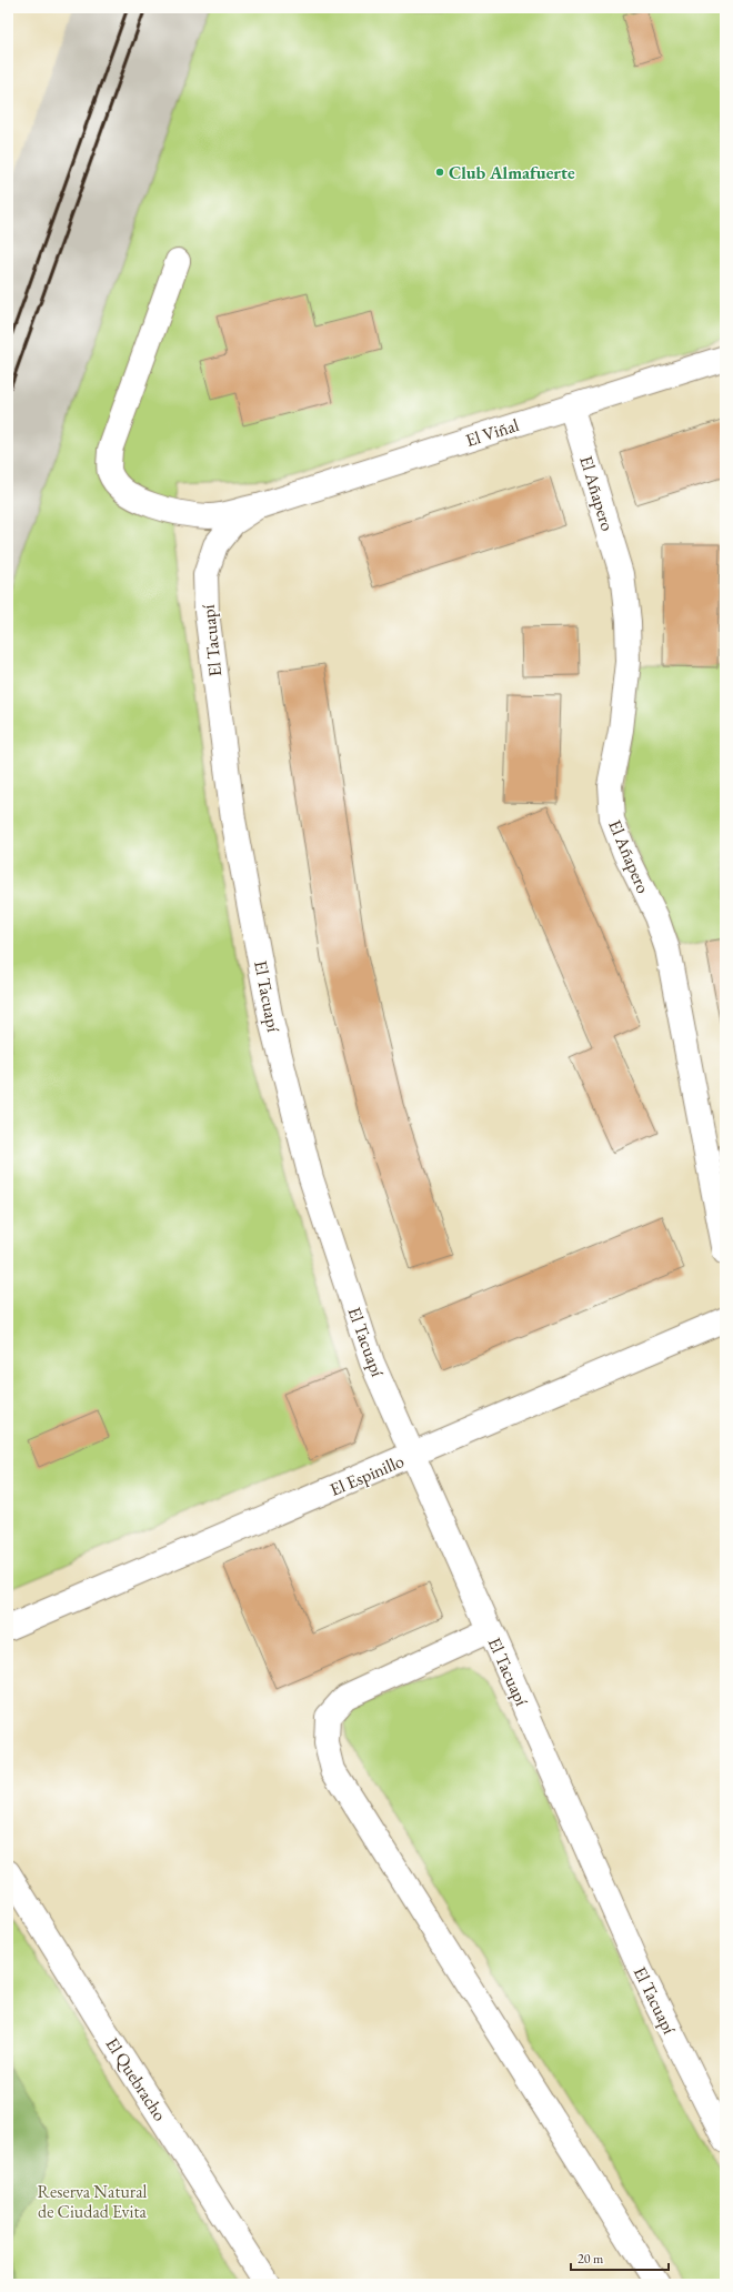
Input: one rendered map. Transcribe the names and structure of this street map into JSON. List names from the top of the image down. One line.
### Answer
{"streets":{"street":["El Viñal","El Añapero","El Tacuapí","El Espinillo","El Quebracho"]},"crossings":[["El Viñal","El Añapero"],["El Viñal","El Tacuapí"],["El Tacuapí","El Espinillo"]],"parks":["Reserva Natural de Ciudad Evita"],"places":["Club Almafuerte"],"scale_bar":"20 m"}
